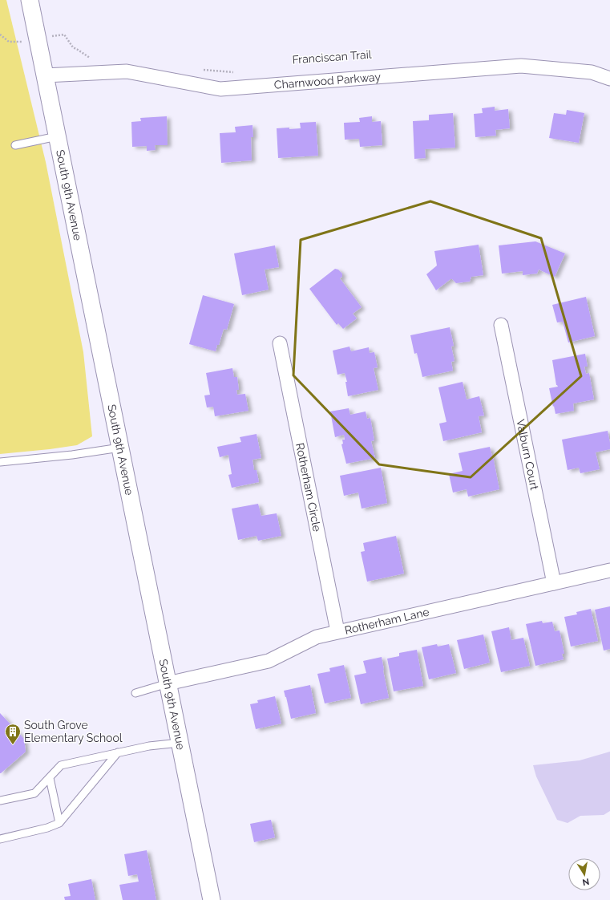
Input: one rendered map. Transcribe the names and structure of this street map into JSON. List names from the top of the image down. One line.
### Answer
{"streets":{"street":["Charnwood Parkway","South 9th Avenue","Valburn Court","Rotherham Circle","Rotherham Lane"]},"crossings":[["Charnwood Parkway","South 9th Avenue"],["South 9th Avenue","Rotherham Lane"],["Valburn Court","Rotherham Lane"],["Rotherham Circle","Rotherham Lane"]],"places":{"building":["South Grove Elementary School"]},"north":"bottom"}
